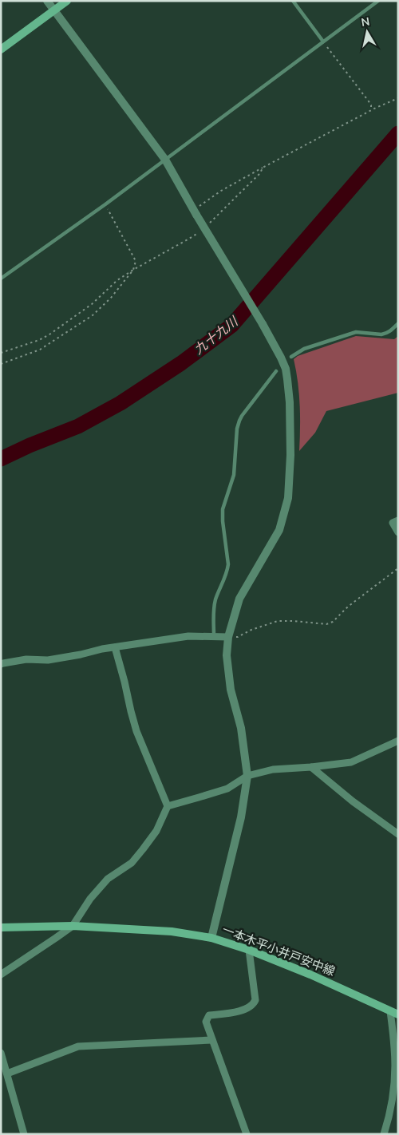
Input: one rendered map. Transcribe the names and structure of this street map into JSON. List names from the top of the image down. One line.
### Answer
{"streets":{"main road":["一本木平小井戸安中線"]},"water":["九十九川"],"north":"top"}
